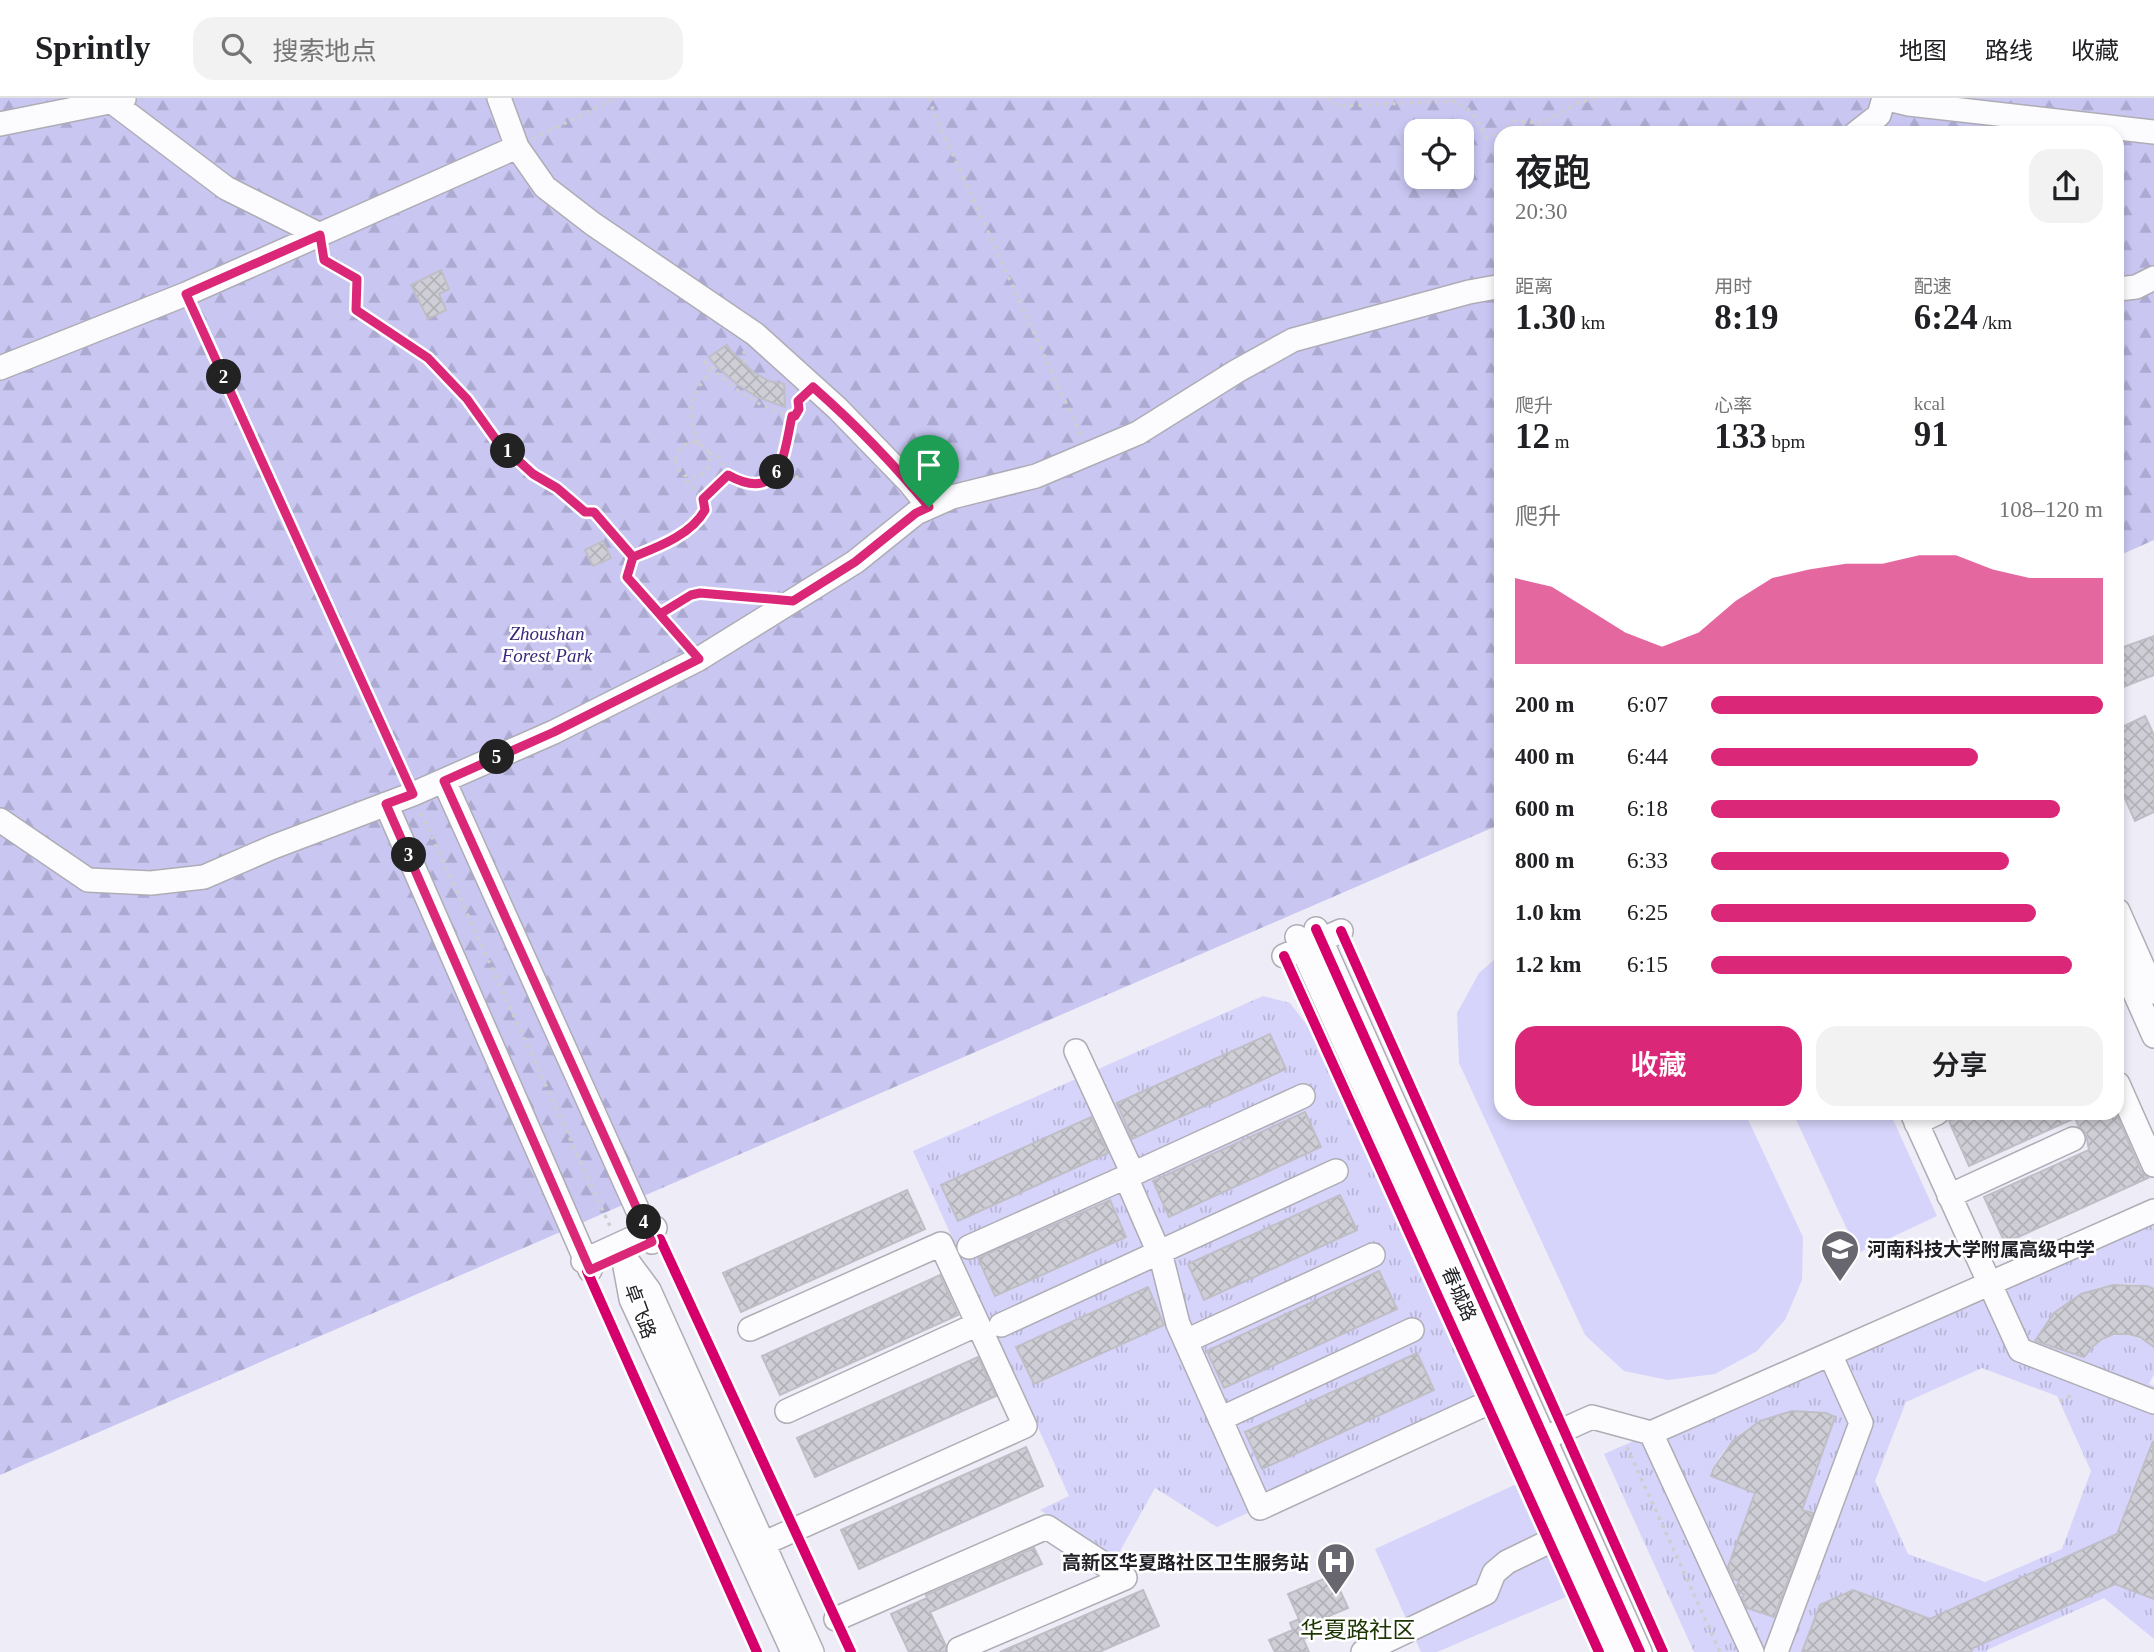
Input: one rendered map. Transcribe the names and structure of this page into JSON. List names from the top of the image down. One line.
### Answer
{"streets":{"street":["春城路","卓飞路"]},"districts":["华夏路社区"],"parks":["Zhoushan Forest Park"],"places":{"school or university":["河南科技大学附属高级中学"],"hospital":["高新区华夏路社区卫生服务站"]},"page":{"header":"Sprintly","search":"搜索地点","nav":["地图","路线","收藏"],"heading":["夜跑","20:30"],"stats":[["距离","1.30 km"],["用时","8:19"],["配速","6:24 /km"],["爬升","12 m"],["心率","133 bpm"],["kcal","91"]],"pins":["2","1","6","5","3","4"],"chart":["爬升","108–120 m"],"list":[{"name":"200 m","note":"6:07"},{"name":"400 m","note":"6:44"},{"name":"600 m","note":"6:18"},{"name":"800 m","note":"6:33"},{"name":"1.0 km","note":"6:25"},{"name":"1.2 km","note":"6:15"}],"buttons":["收藏","分享"]}}
